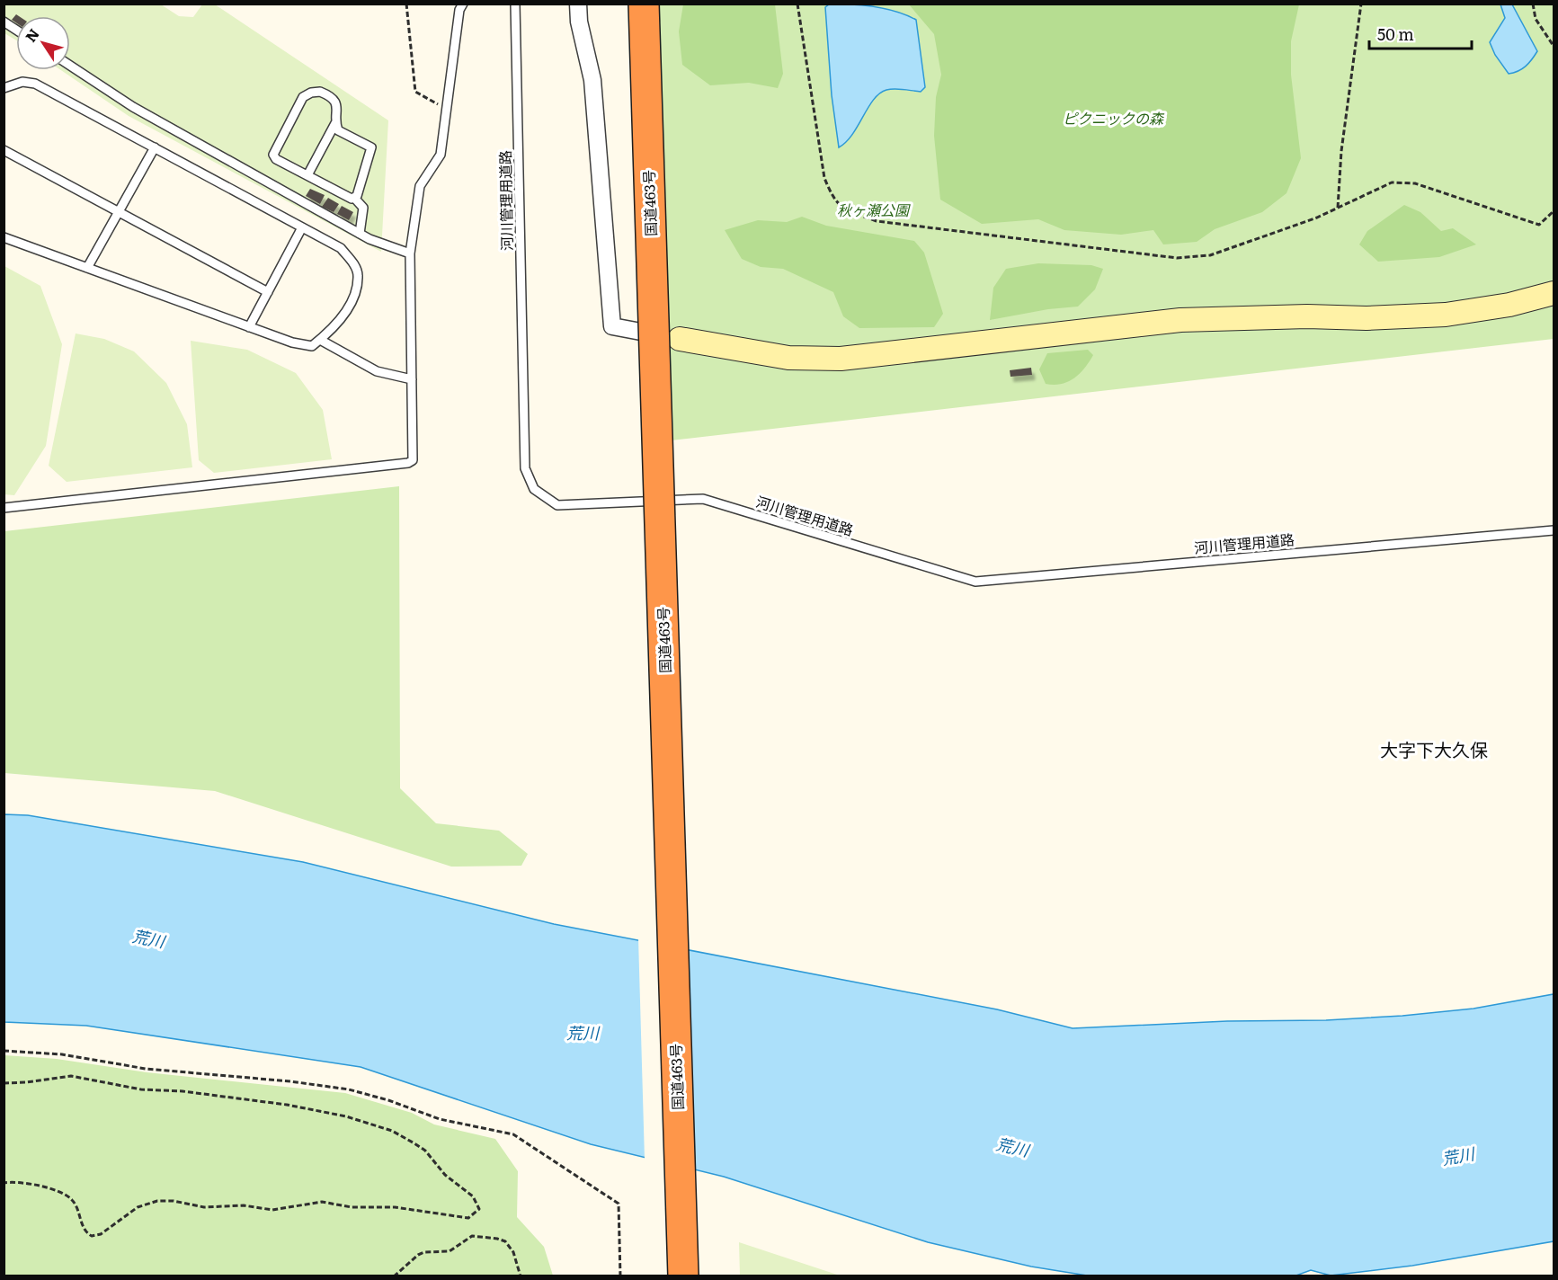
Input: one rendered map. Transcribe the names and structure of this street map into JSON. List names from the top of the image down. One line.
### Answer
{"streets":{"highway":["国道463号"],"lane":["河川管理用道路"]},"districts":["大字下大久保"],"water":["荒川"],"parks":["ピクニックの森","秋ヶ瀬公園"],"scale_bar":"50 m","north":"top left"}
